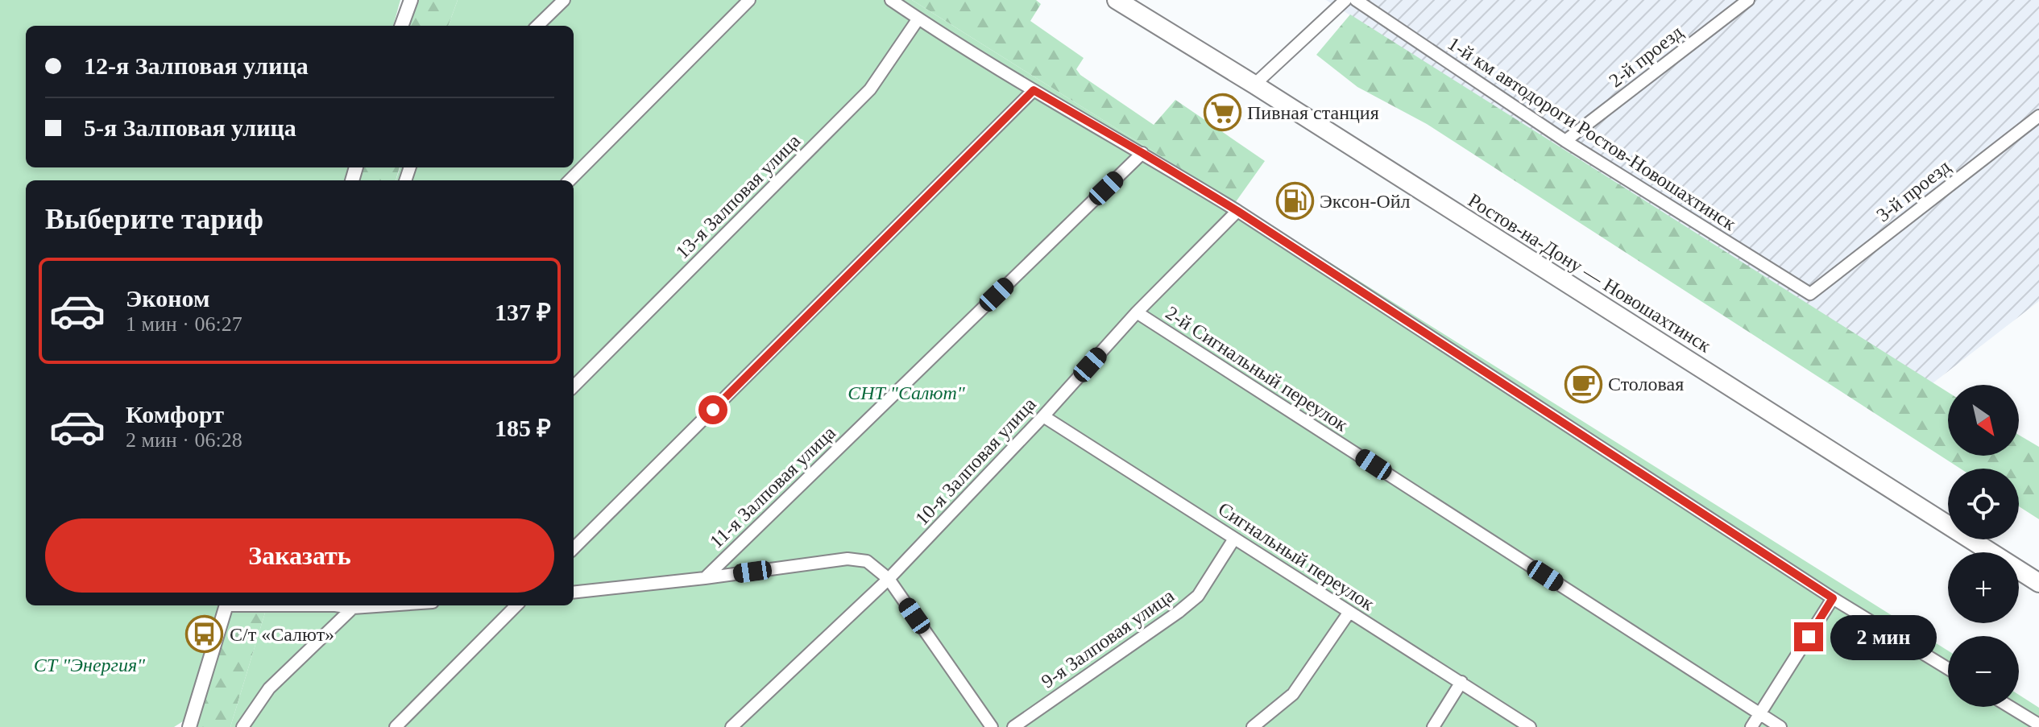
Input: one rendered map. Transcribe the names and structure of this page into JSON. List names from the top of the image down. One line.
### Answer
{"streets":{"main road":["Ростов-на-Дону — Новошахтинск"],"street":["2-й проезд","1-й км автодороги Ростов-Новошахтинск","3-й проезд","13-я Залповая улица","2-й Сигнальный переулок","10-я Залповая улица","11-я Залповая улица","Сигнальный переулок","9-я Залповая улица"]},"crossings":[["2-й проезд","1-й км автодороги Ростов-Новошахтинск"],["1-й км автодороги Ростов-Новошахтинск","3-й проезд"],["2-й Сигнальный переулок","10-я Залповая улица"],["10-я Залповая улица","Сигнальный переулок"],["Сигнальный переулок","9-я Залповая улица"]],"parks":["СНТ \"Салют\"","СТ \"Энергия\""],"places":{"supermarket":["Пивная станция"],"fuel station":["Эксон-Ойл"],"cafe":["Столовая"],"bus stop":["С/т «Салют»"]},"north":"bottom right","page":{"banner":["12-я Залповая улица","5-я Залповая улица"],"heading":"Выберите тариф","list":[{"name":"Эконом","note":"1 мин · 06:27","value":"137 ₽"},{"name":"Комфорт","note":"2 мин · 06:28","value":"185 ₽"}],"map_buttons":["+","−"],"buttons":"Заказать","bubble":"2 мин"}}
